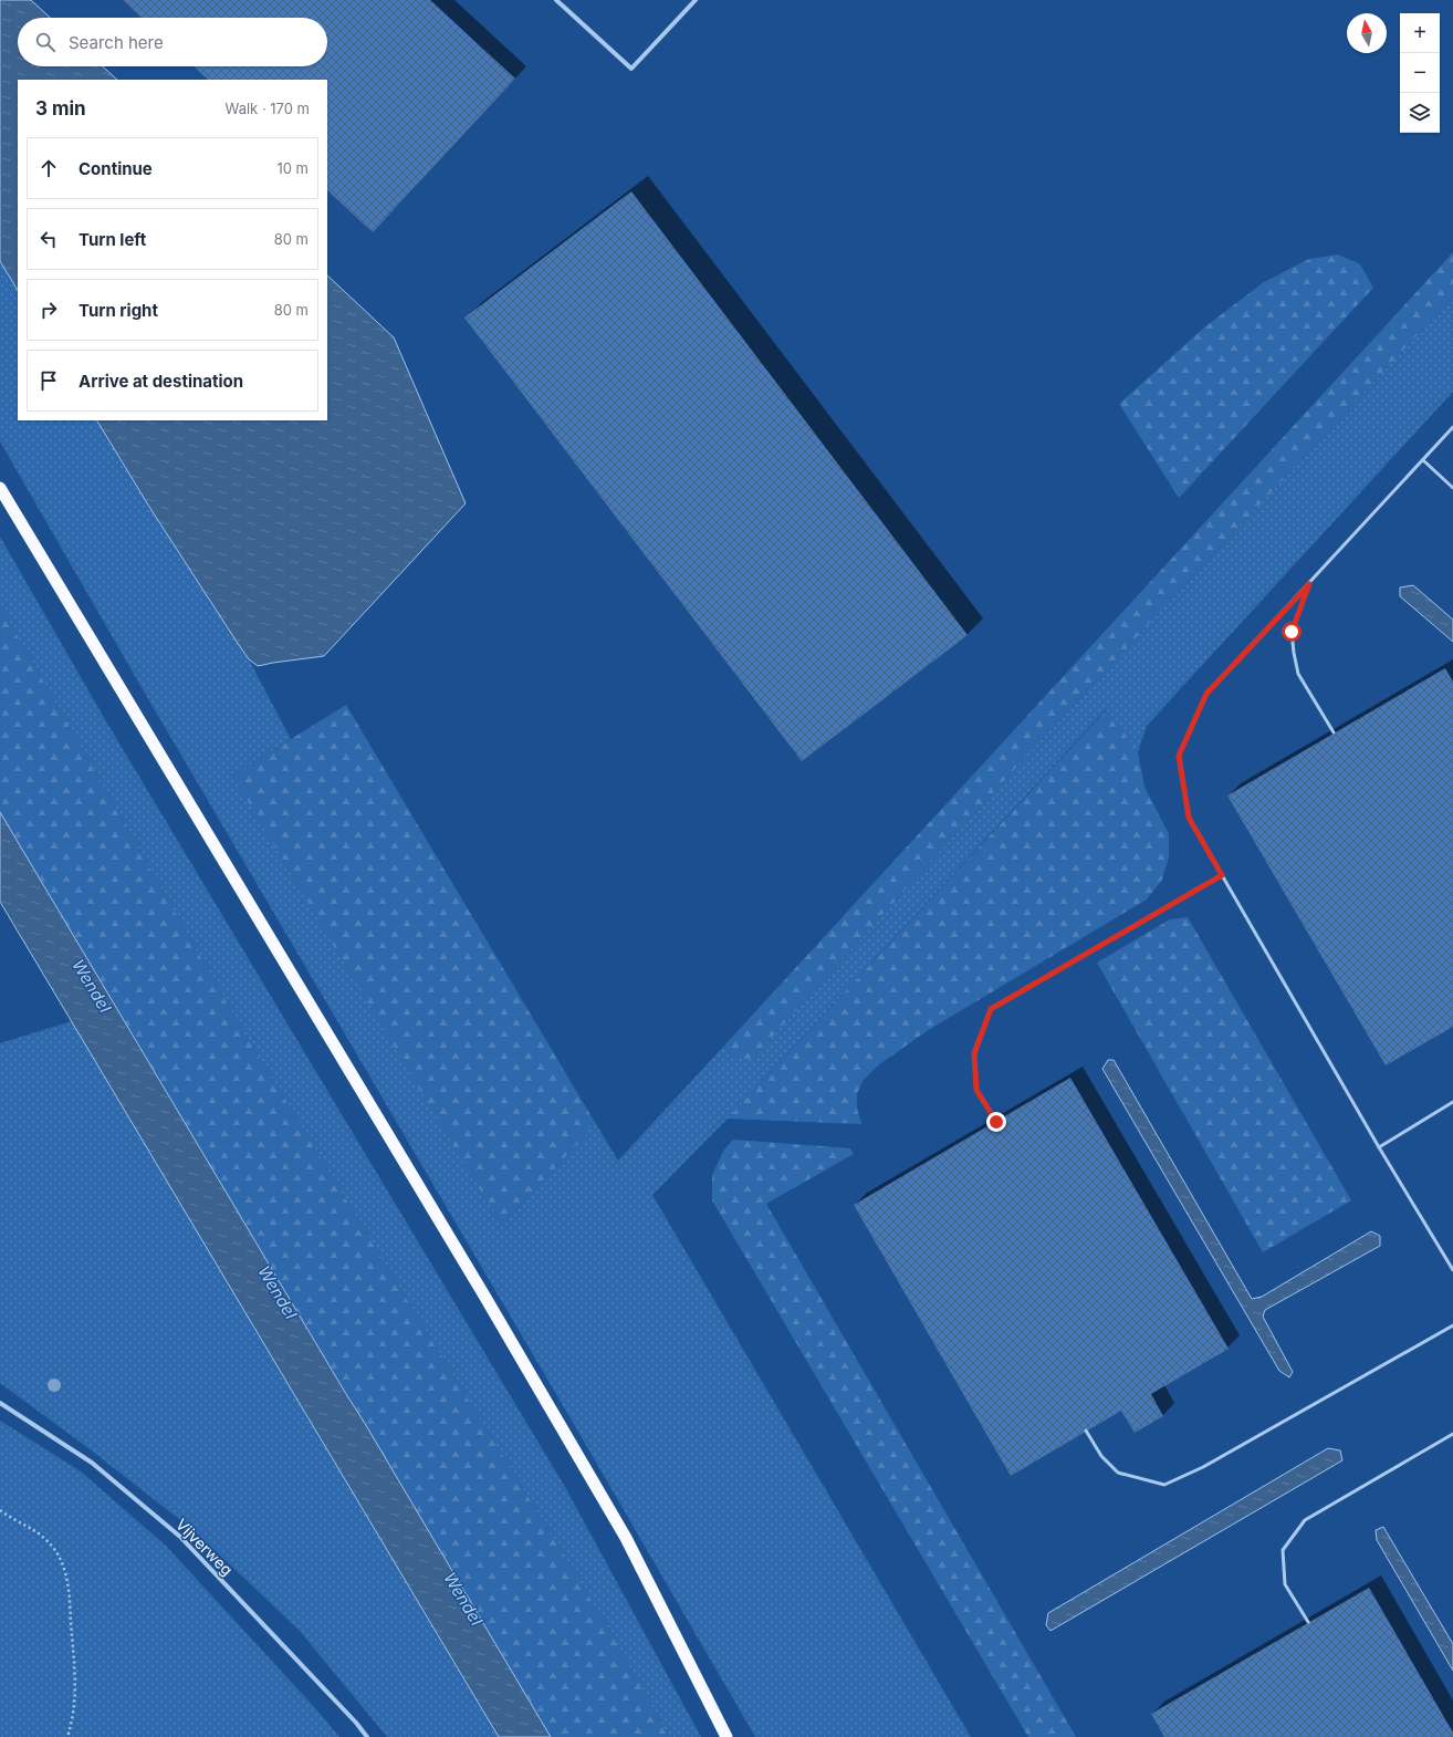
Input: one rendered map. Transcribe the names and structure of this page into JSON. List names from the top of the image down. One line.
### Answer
{"streets":{"street":["Vijverweg"]},"water":["Wendel"],"north":"top","page":{"map_buttons":["+","−"],"search":"Search here","heading":["3 min","Walk · 170 m"],"list":[["Continue","10 m"],["Turn left","80 m"],["Turn right","80 m"],"Arrive at destination"]}}
